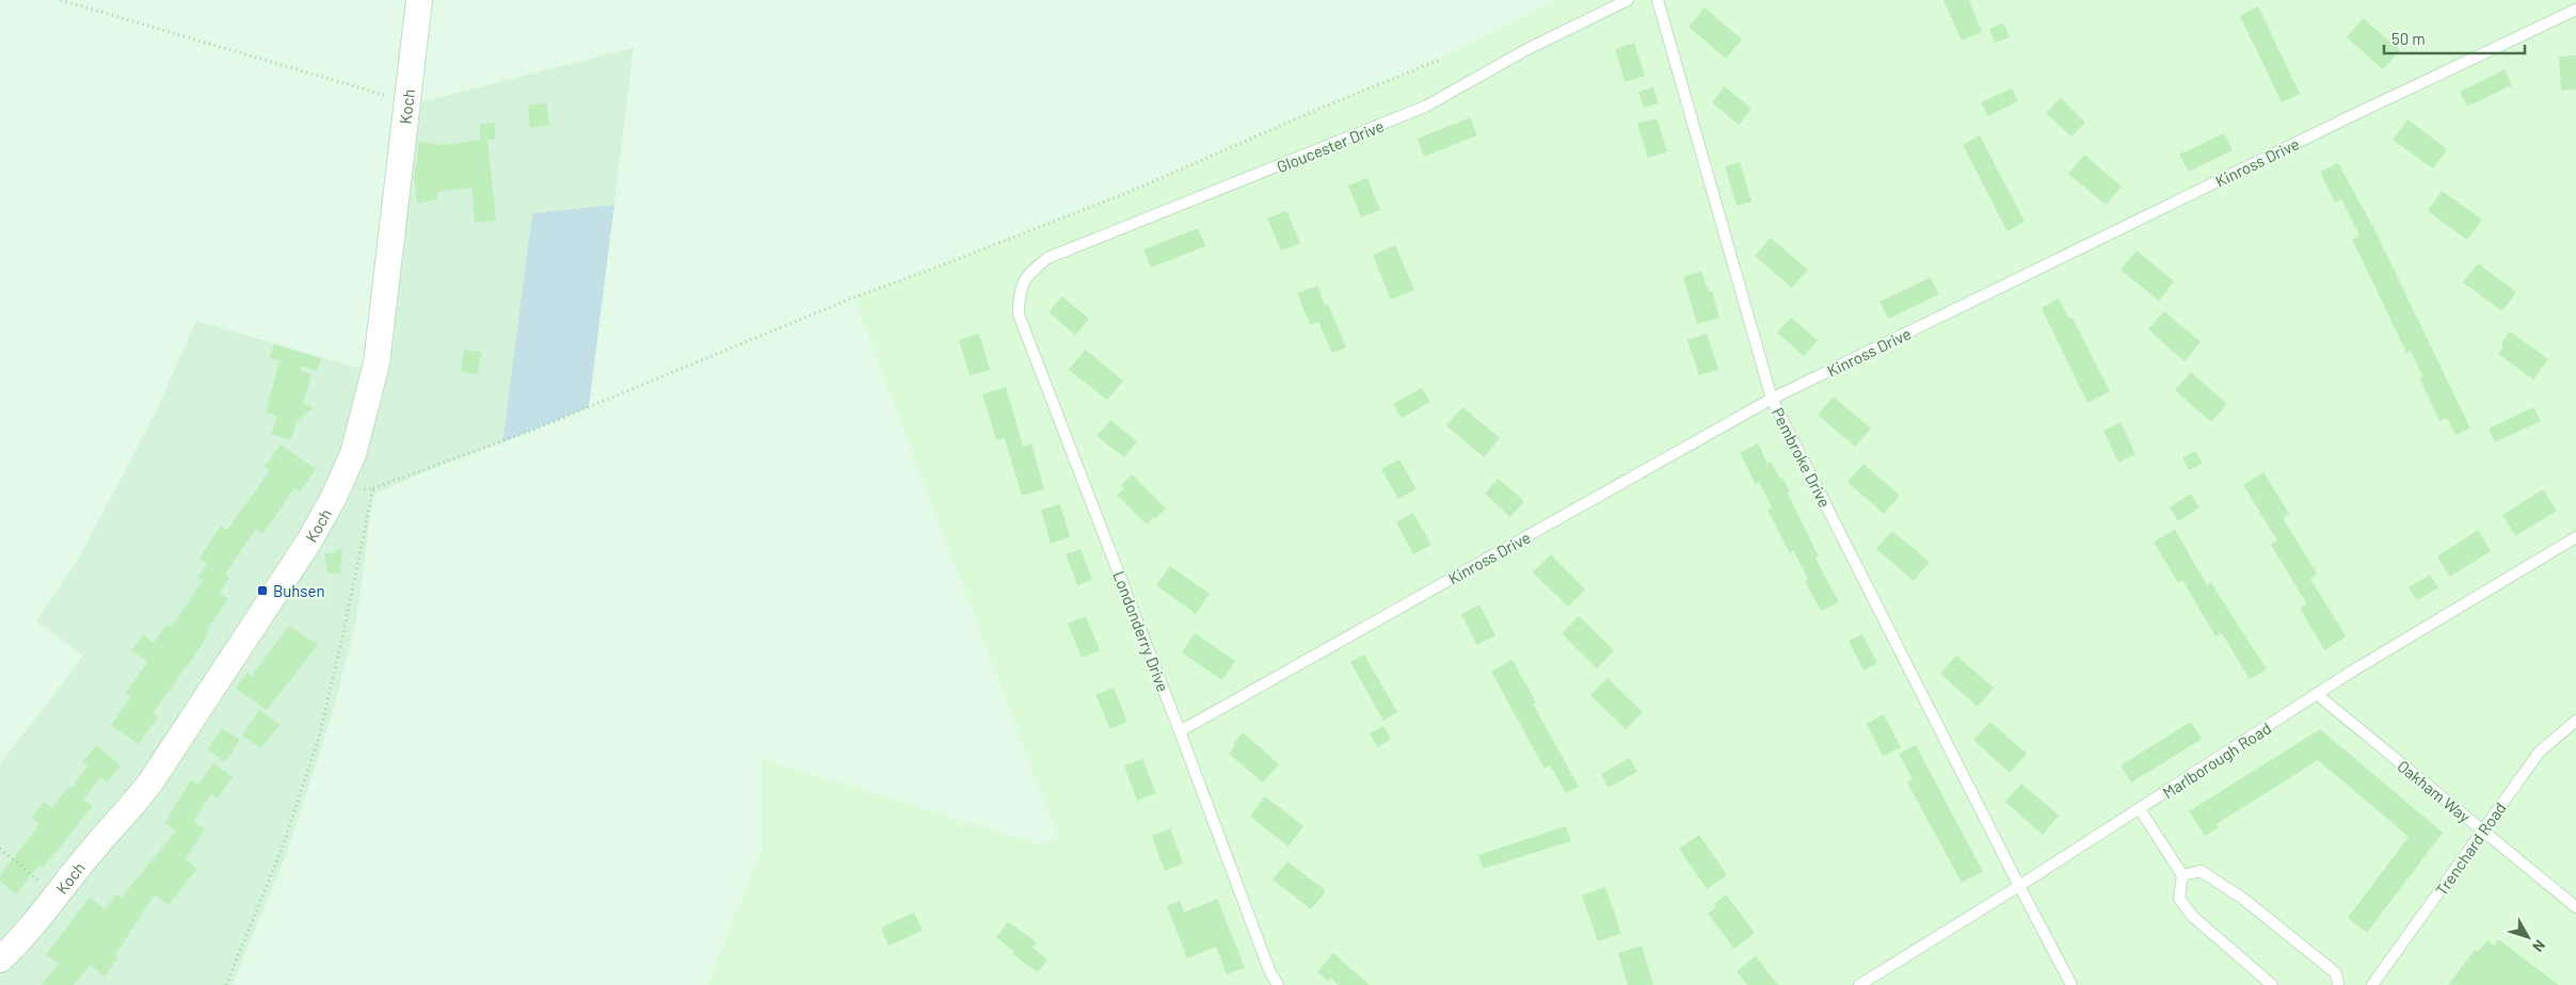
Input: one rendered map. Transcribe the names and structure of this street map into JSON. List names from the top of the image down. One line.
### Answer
{"streets":{"street":["Koch"],"lane":["Gloucester Drive","Kinross Drive","Pembroke Drive","Londonderry Drive","Marlborough Road","Oakham Way","Trenchard Road"]},"crossings":[["Gloucester Drive","Londonderry Drive"],["Kinross Drive","Pembroke Drive"],["Kinross Drive","Londonderry Drive"],["Pembroke Drive","Marlborough Road"],["Marlborough Road","Oakham Way"],["Oakham Way","Trenchard Road"]],"places":{"transit":["Buhsen"]},"scale_bar":"50 m","north":"bottom right"}
